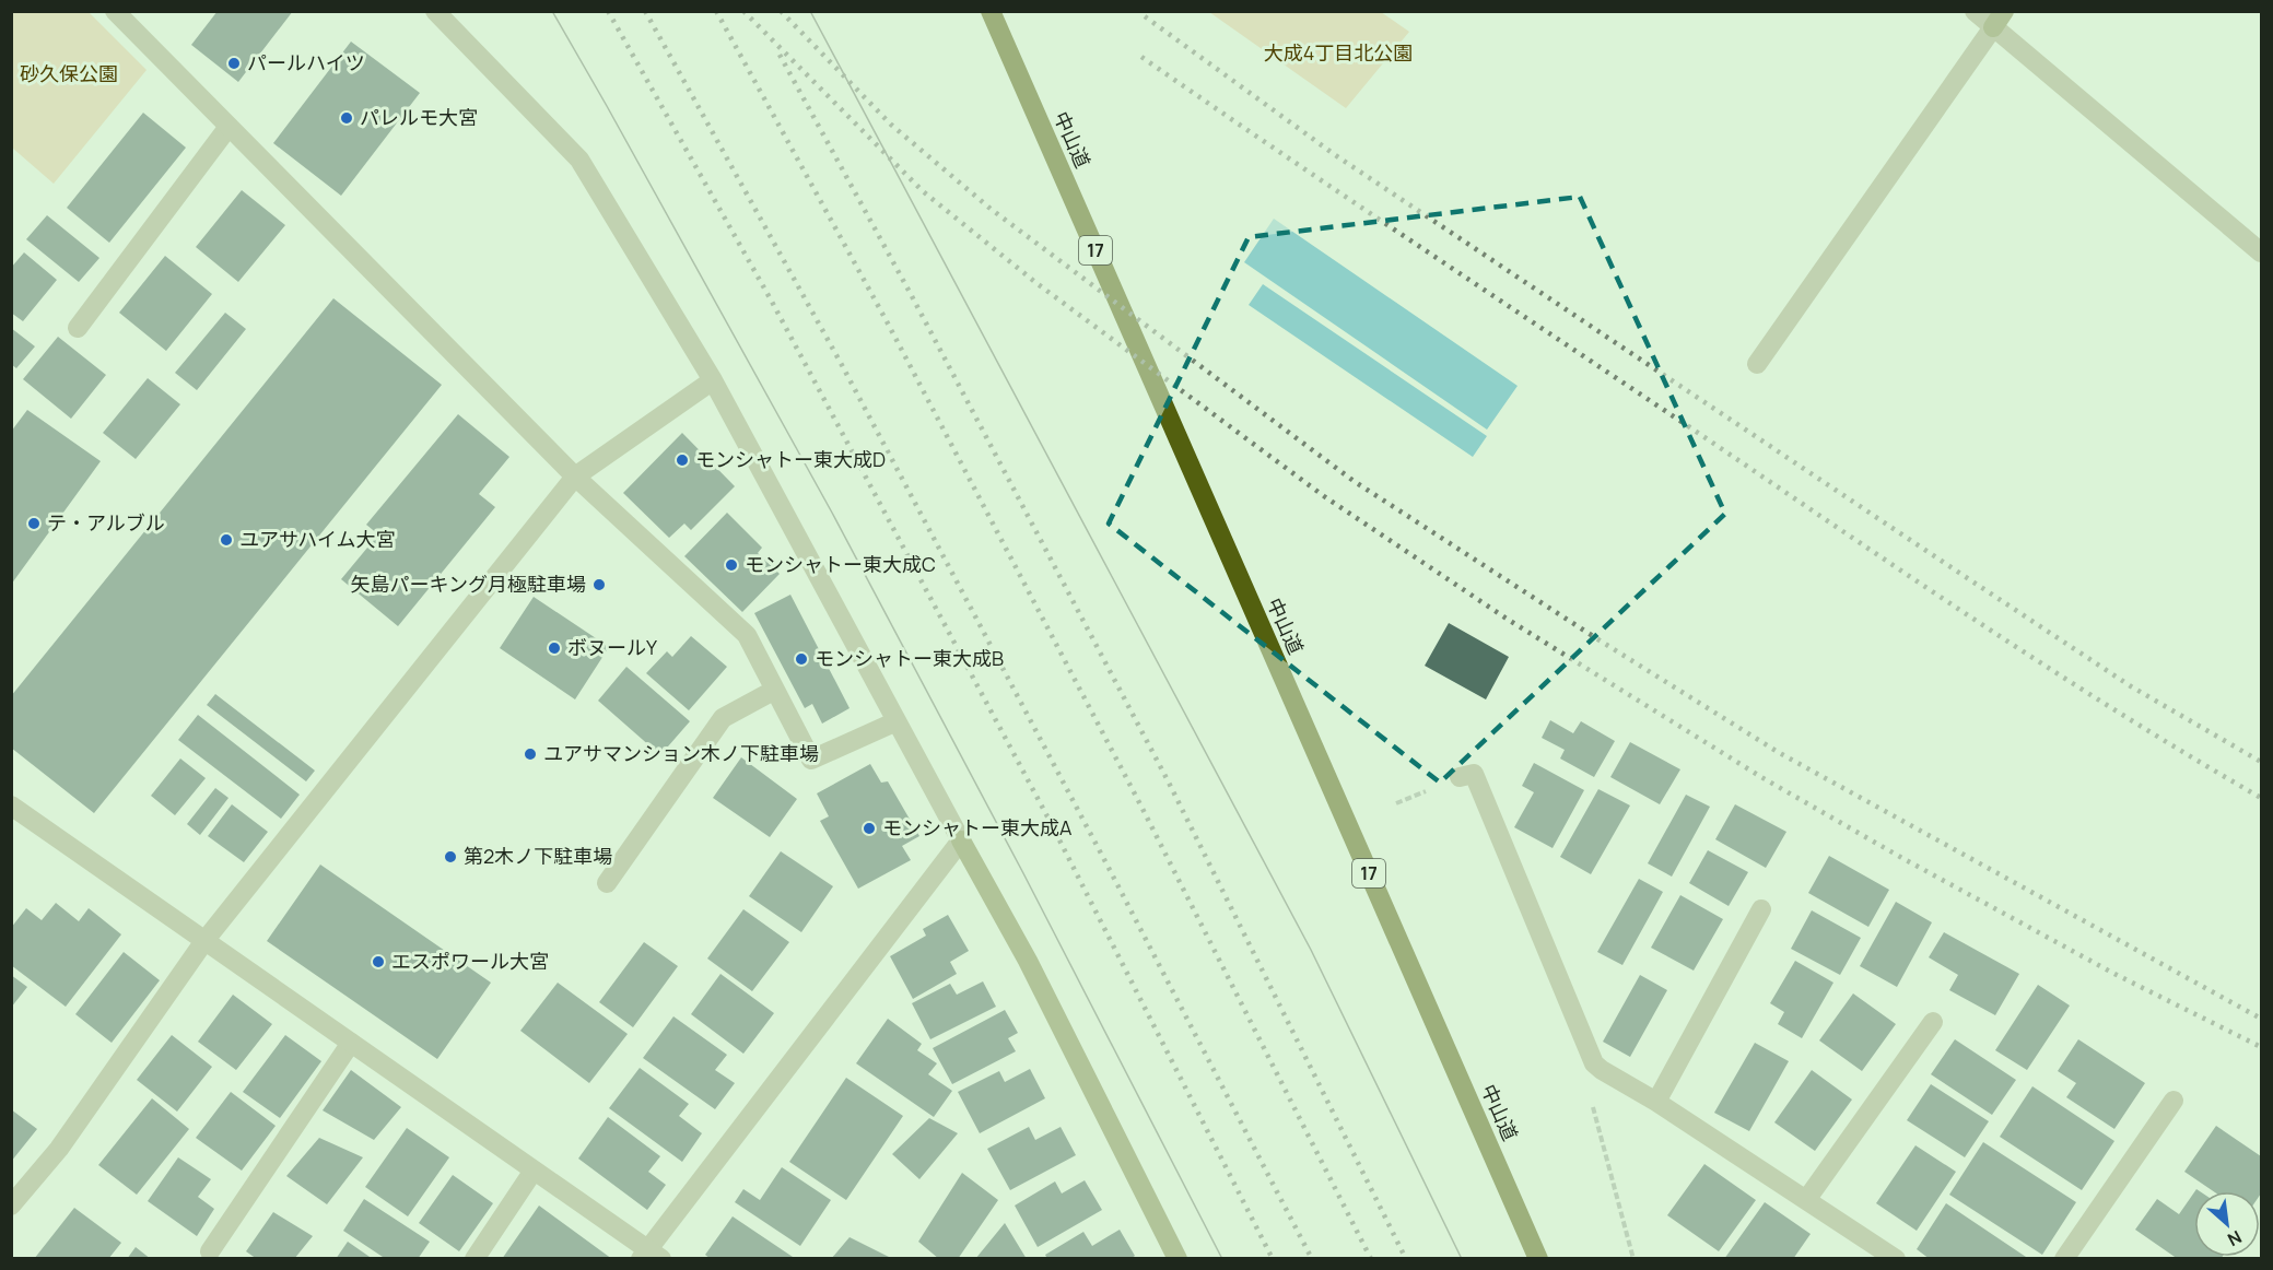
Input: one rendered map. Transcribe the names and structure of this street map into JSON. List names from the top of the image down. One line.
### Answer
{"streets":{"highway":["中山道","17"]},"parks":["大成4丁目北公園","砂久保公園"],"places":["パールハイツ","パレルモ大宮","モンシャトー東大成D","テ・アルブル","ユアサハイム大宮","モンシャトー東大成C","矢島パーキング月極駐車場","ボヌールY","モンシャトー東大成B","ユアサマンション木ノ下駐車場","モンシャトー東大成A","第2木ノ下駐車場","エスポワール大宮"],"north":"bottom right"}
